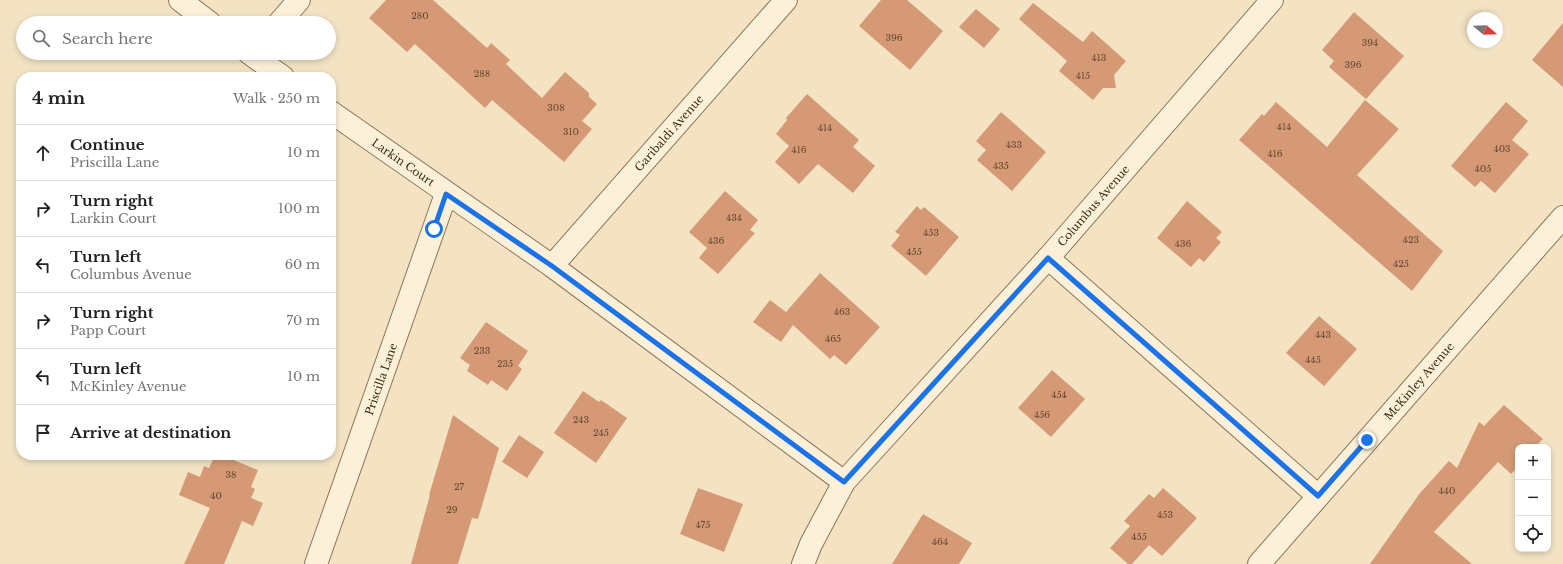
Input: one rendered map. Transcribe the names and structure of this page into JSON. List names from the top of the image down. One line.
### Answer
{"streets":{"street":["Garibaldi Avenue","Larkin Court","Columbus Avenue","Priscilla Lane","McKinley Avenue"]},"crossings":[["Garibaldi Avenue","Larkin Court"],["Larkin Court","Columbus Avenue"],["Larkin Court","Priscilla Lane"]],"house_numbers":["280","396","394","413","396","288","415","308","414","414","310","433","403","416","416","435","405","434","453","423","436","436","455","425","463","443","465","233","445","235","454","456","243","245","38","27","440","40","29","453","475","455","464"],"north":"right","page":{"search":"Search here","heading":["4 min","Walk · 250 m"],"list":[["Continue","Priscilla Lane","10 m"],["Turn right","Larkin Court","100 m"],["Turn left","Columbus Avenue","60 m"],["Turn right","Papp Court","70 m"],["Turn left","McKinley Avenue","10 m"],"Arrive at destination"],"map_buttons":["+","−"]}}
